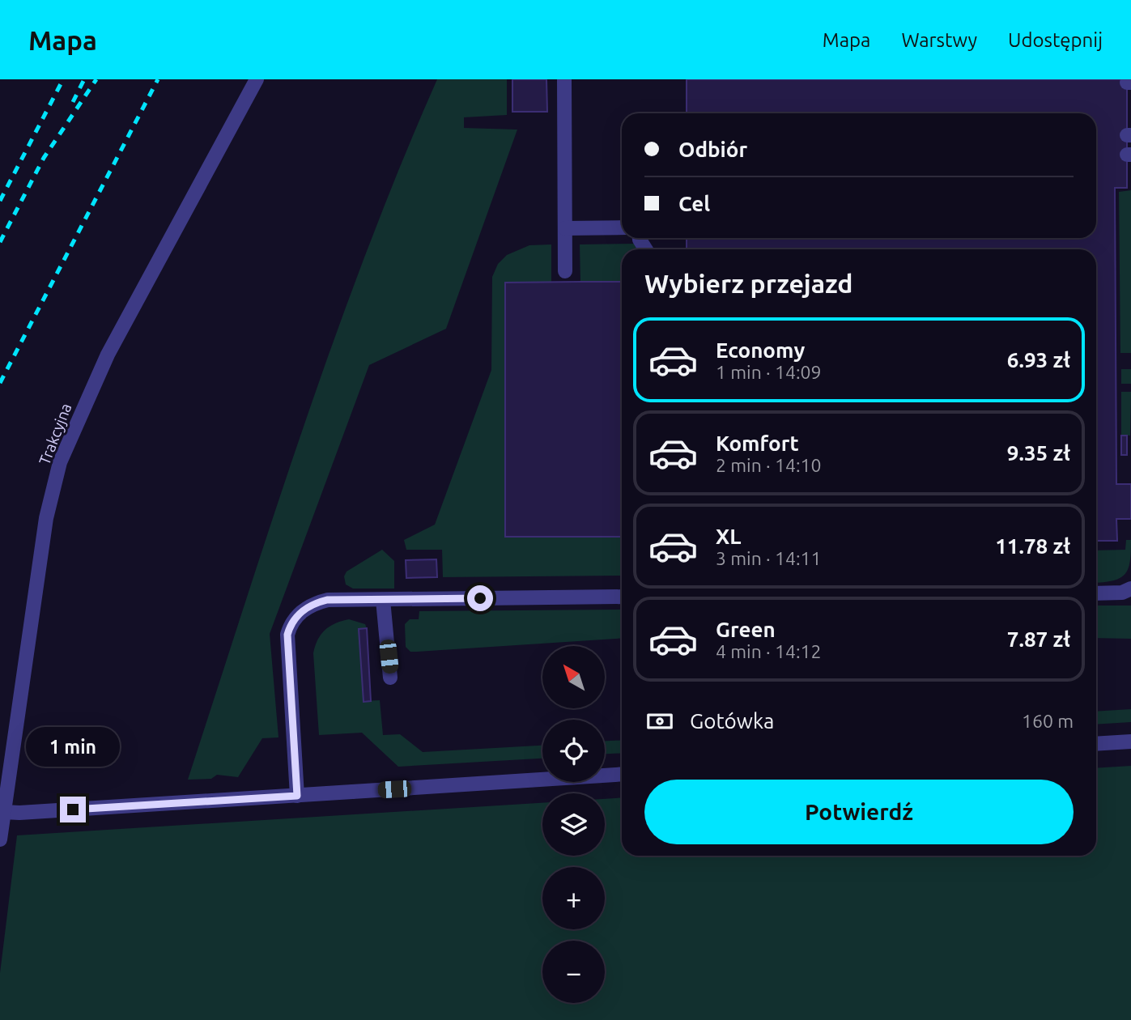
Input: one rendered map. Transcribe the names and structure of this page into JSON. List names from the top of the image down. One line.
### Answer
{"streets":{"street":["Trakcyjna"]},"north":"top left","page":{"header":"Mapa","nav":["Mapa","Warstwy","Udostępnij"],"banner":["Odbiór","Cel"],"heading":"Wybierz przejazd","list":[{"name":"Economy","note":"1 min · 14:09","value":"6.93 zł"},{"name":"Komfort","note":"2 min · 14:10","value":"9.35 zł"},{"name":"XL","note":"3 min · 14:11","value":"11.78 zł"},{"name":"Green","note":"4 min · 14:12","value":"7.87 zł"}],"map_buttons":["+","−"],"pay":["Gotówka","160 m"],"bubble":"1 min","buttons":"Potwierdź"}}
